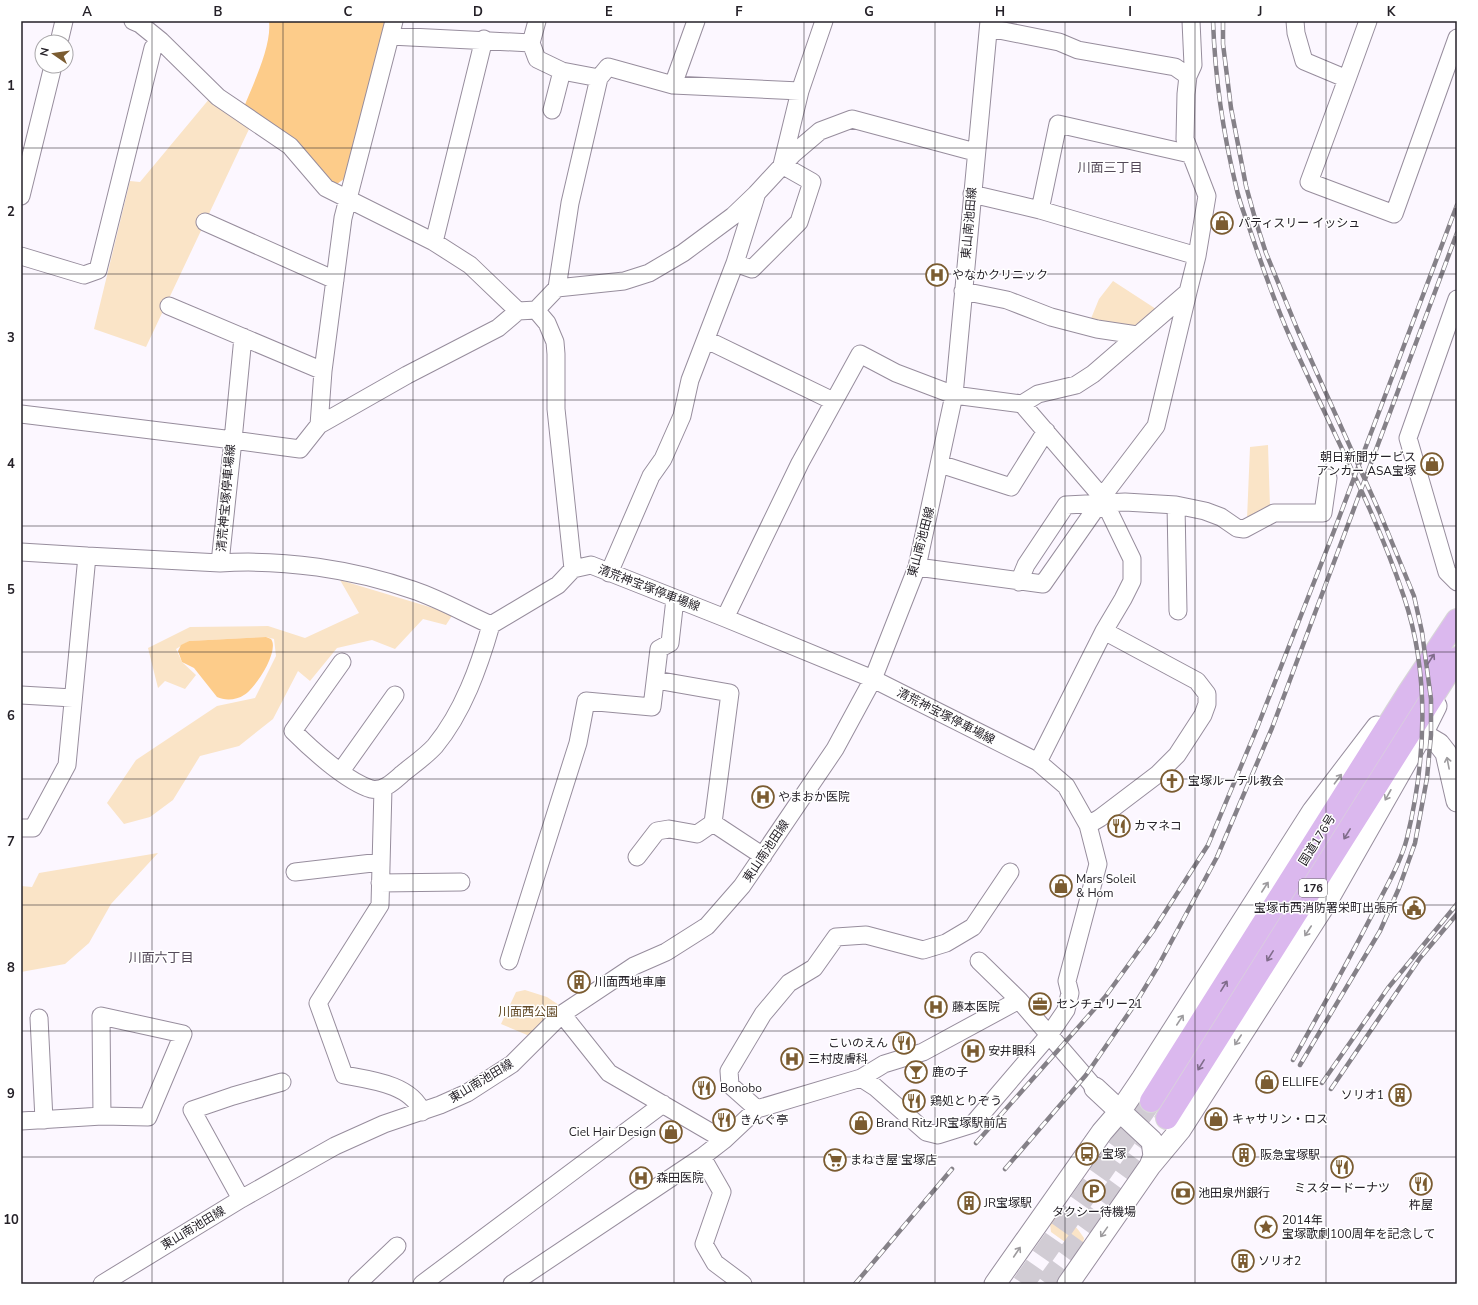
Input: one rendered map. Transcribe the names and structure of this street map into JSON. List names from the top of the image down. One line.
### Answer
{"streets":{"highway":["国道176号","176"],"street":["東山南池田線","清荒神宝塚停車場線"]},"crossings":[["東山南池田線","清荒神宝塚停車場線"]],"districts":["川面三丁目","川面六丁目"],"parks":["川面西公園"],"places":{"shop":["パティスリー イッシュ","朝日新聞サービス アンカー ASA宝塚","Mars Soleil & Hom","ELLIFE","キャサリン・ロス","Brand Ritz JR宝塚駅前店","Ciel Hair Design"],"hospital":["やなかクリニック","やまおか医院","藤本医院","安井眼科","三村皮膚科","森田医院"],"church":["宝塚ルーテル教会"],"restaurant":["カマネコ","こいのえん","Bonobo","鶏処とりぞう","きんぐ亭","ミスタードーナツ","杵屋"],"public building":["宝塚市西消防署栄町出張所"],"building":["川面西地車庫","ソリオ1","阪急宝塚駅","JR宝塚駅","ソリオ2"],"office":["センチュリー21"],"bar":["鹿の子"],"bus stop":["宝塚"],"supermarket":["まねき屋 宝塚店"],"parking":["タクシー待機場"],"bank":["池田泉州銀行"],"place":["2014年 宝塚歌劇100周年を記念して"]},"north":"left","grid":{"columns":["A","B","C","D","E","F","G","H","I","J","K"],"rows":["1","2","3","4","5","6","7","8","9","10"]}}
